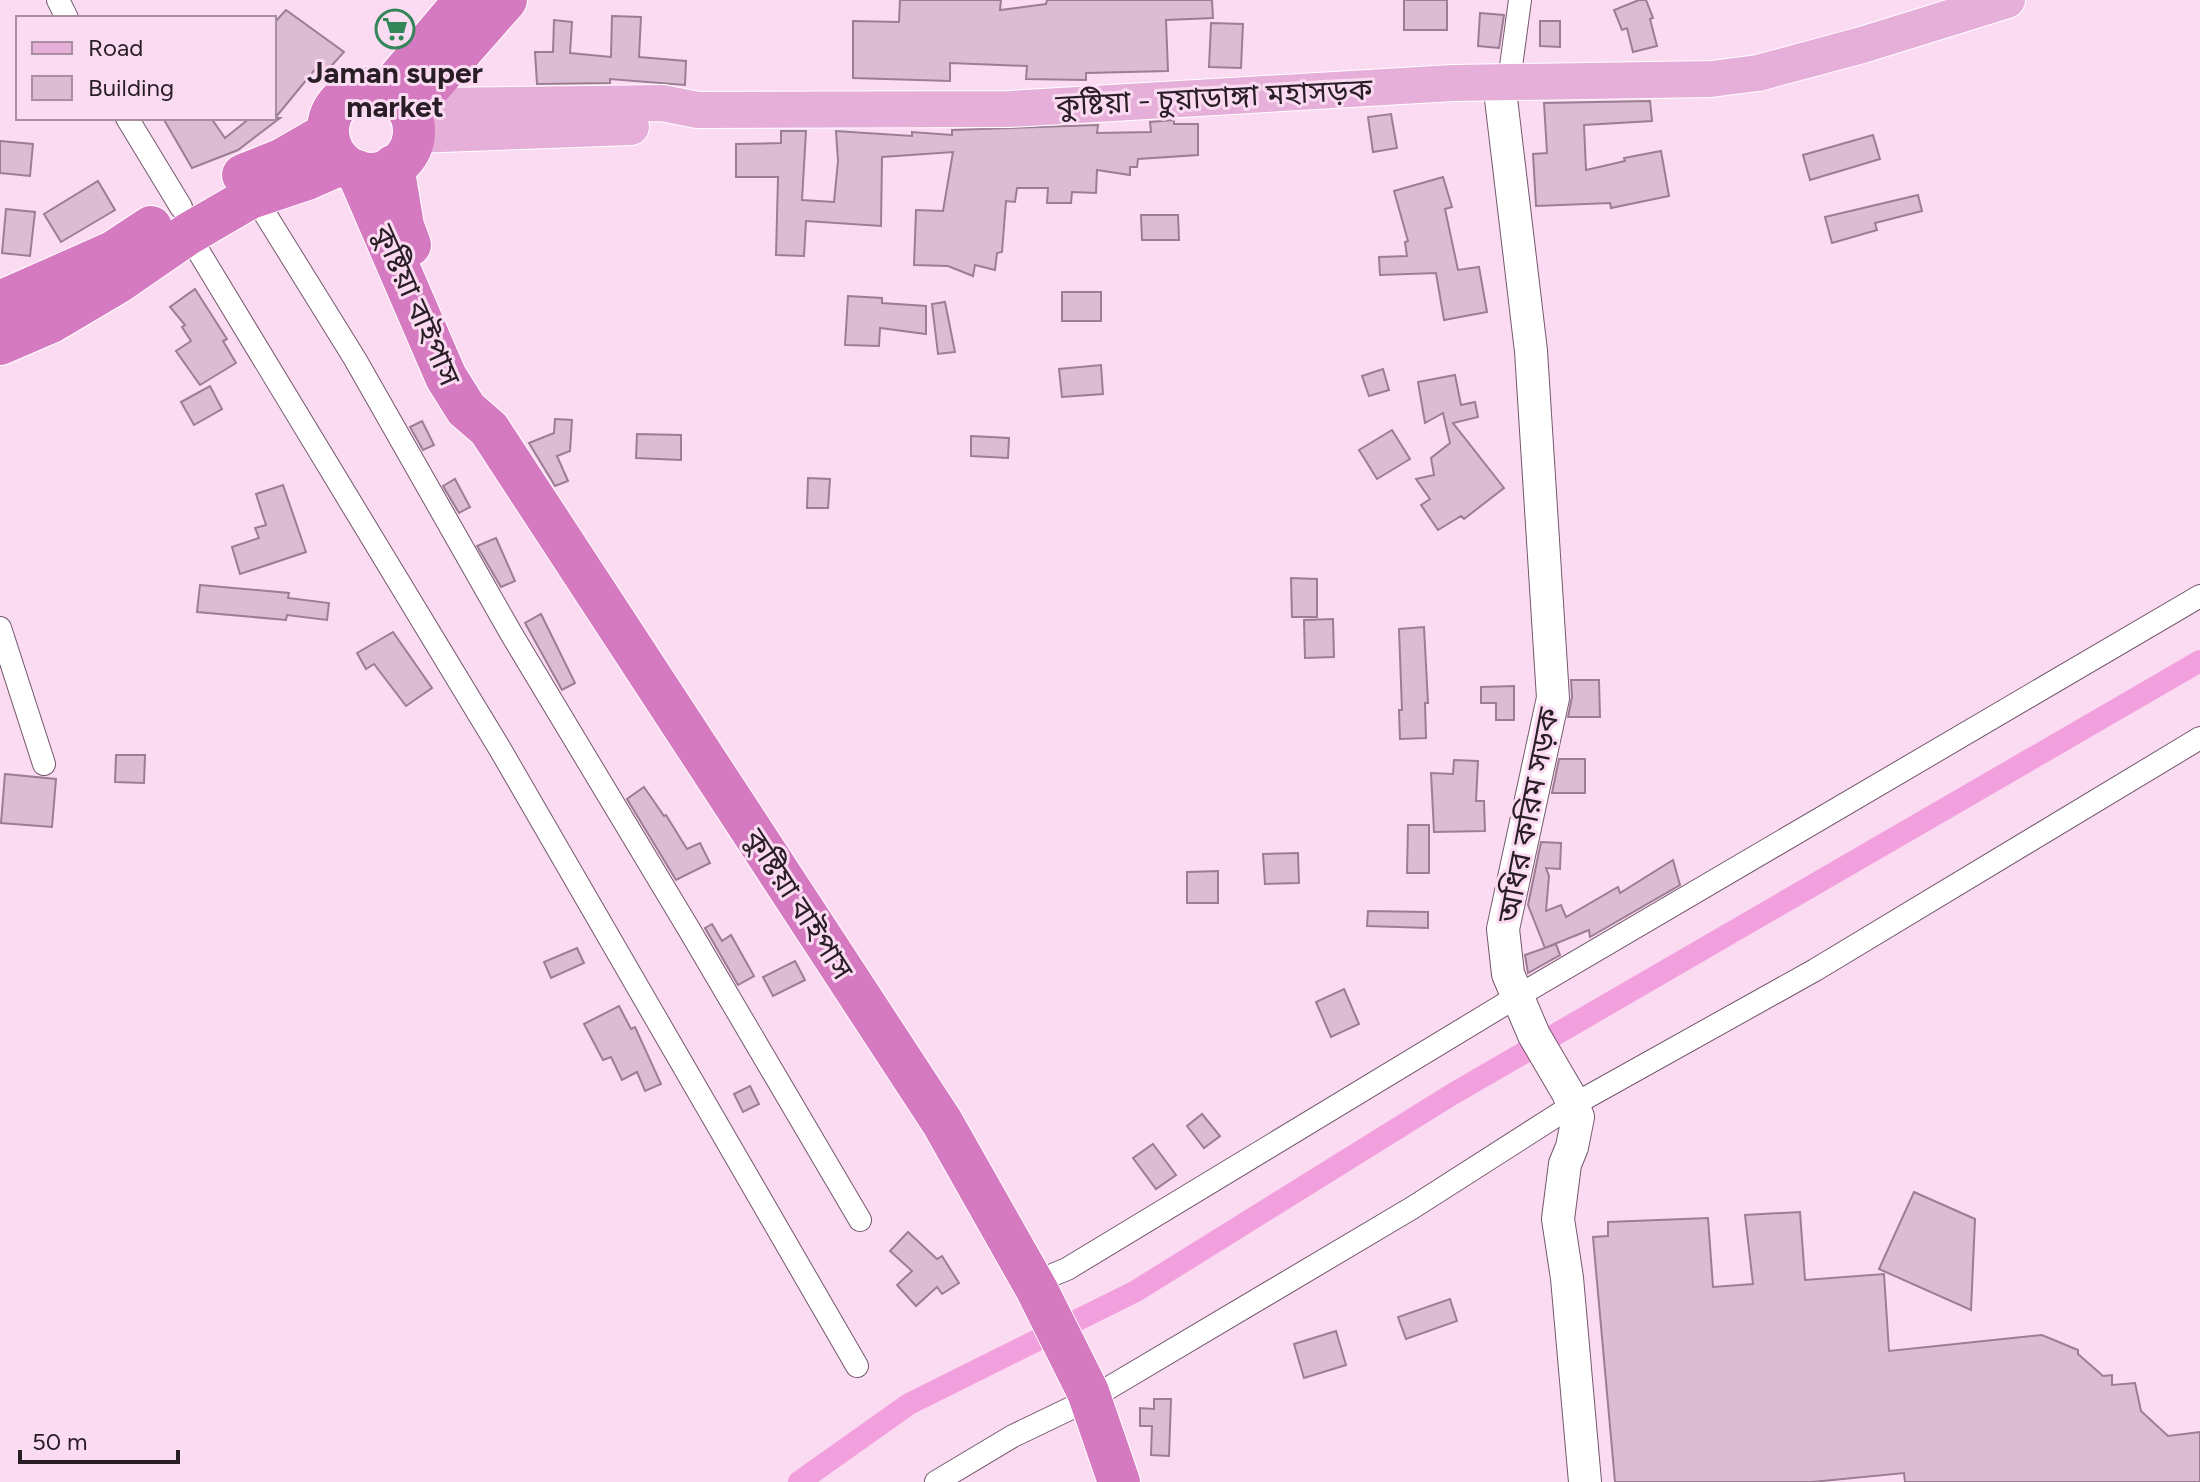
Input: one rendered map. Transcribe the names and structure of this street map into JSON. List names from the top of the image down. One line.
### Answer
{"streets":{"highway":["কুষ্টিয়া বাইপাস"],"main road":["কুষ্টিয়া - চুয়াডাঙ্গা মহাসড়ক","অধির করিম সড়ক"]},"crossings":[["কুষ্টিয়া - চুয়াডাঙ্গা মহাসড়ক","কুষ্টিয়া বাইপাস"],["কুষ্টিয়া - চুয়াডাঙ্গা মহাসড়ক","অধির করিম সড়ক"]],"places":{"supermarket":["Jaman super market"]},"legend":["Road","Building"],"scale_bar":"50 m"}
